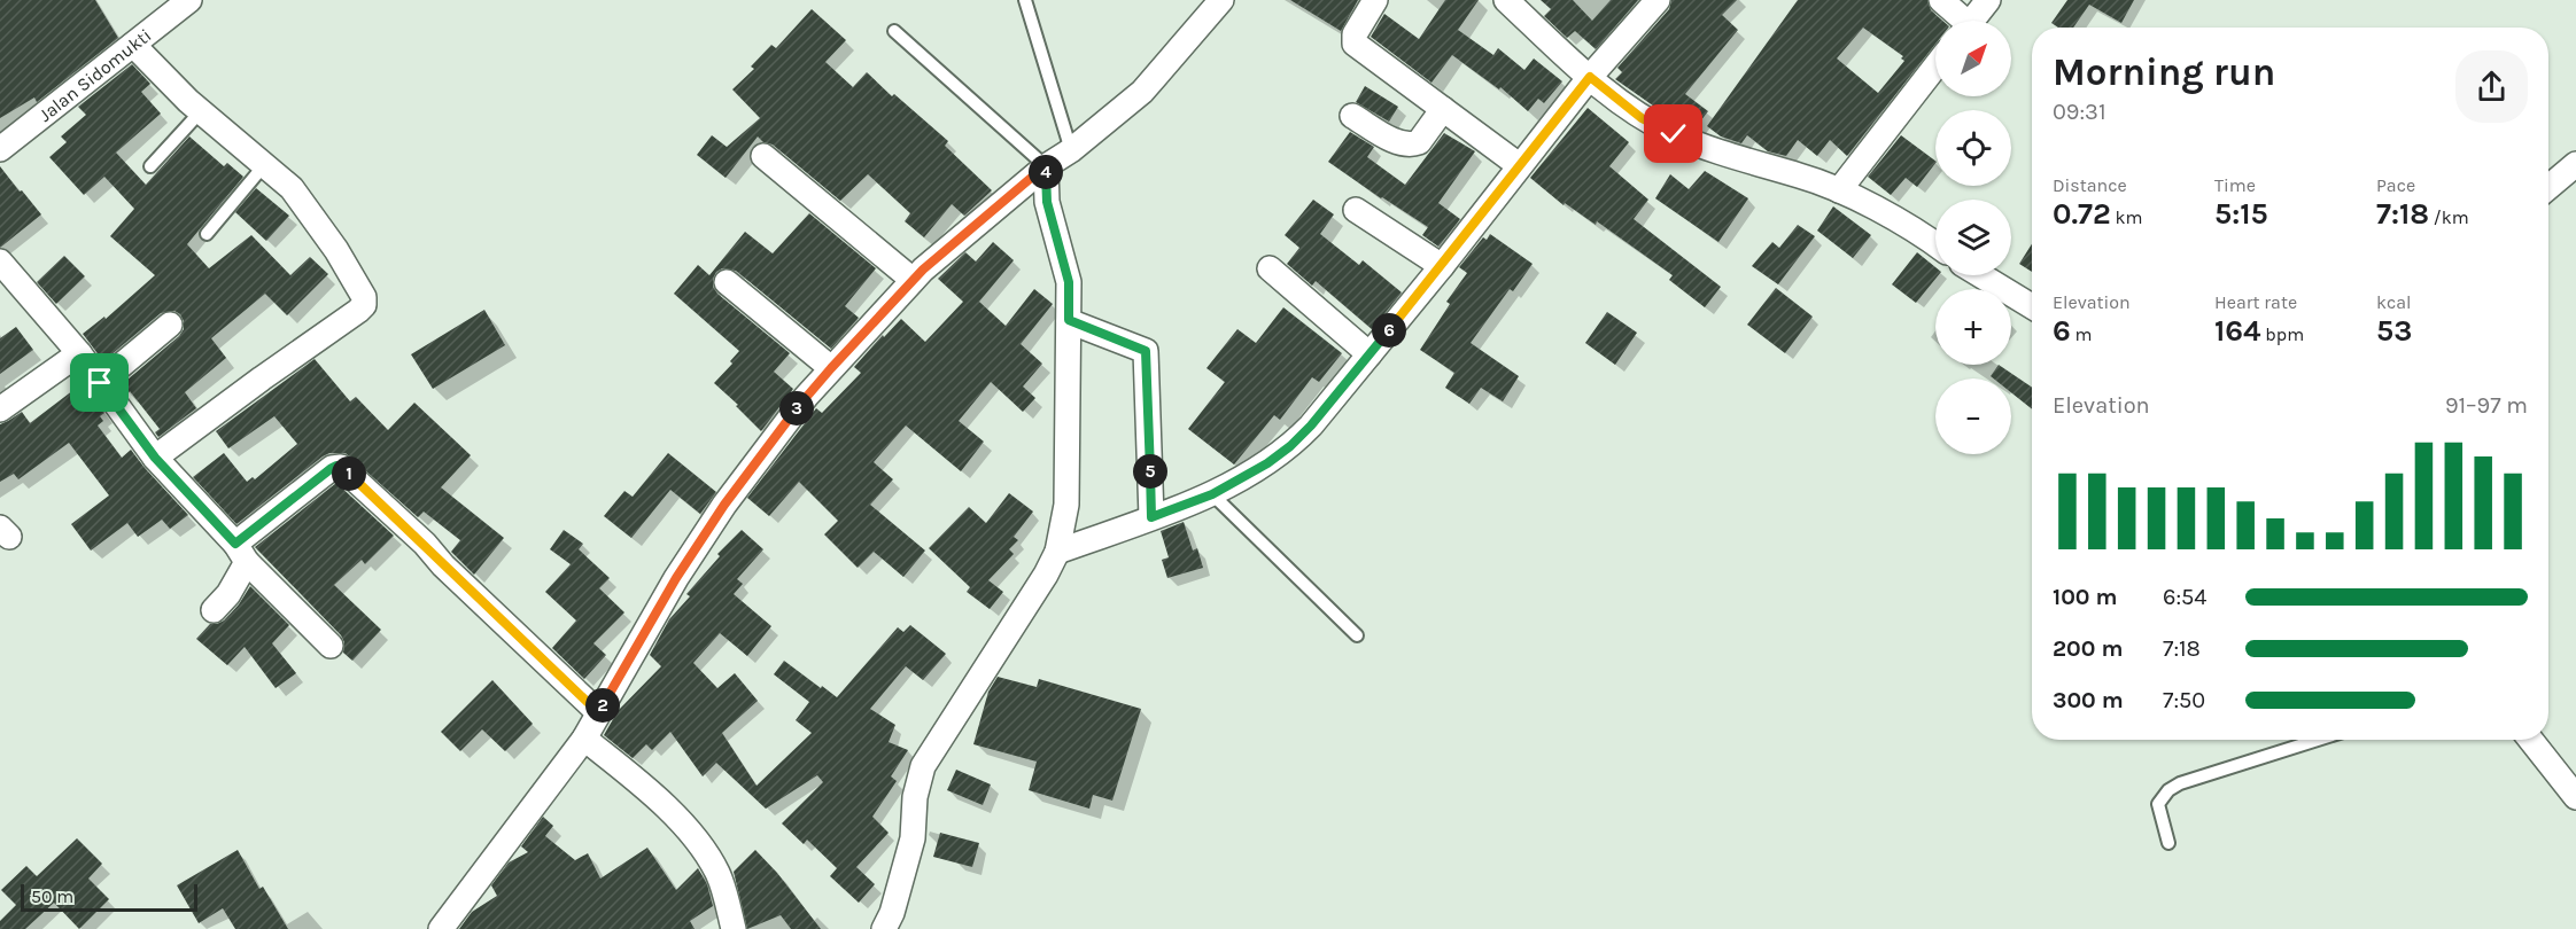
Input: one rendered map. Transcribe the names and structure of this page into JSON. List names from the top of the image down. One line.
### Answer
{"streets":{"street":["Jalan Sidomukti"]},"scale_bar":"50 m","north":"top right","page":{"map_buttons":["+","−"],"heading":["Morning run","09:31"],"stats":[["Distance","0.72 km"],["Time","5:15"],["Pace","7:18 /km"],["Elevation","6 m"],["Heart rate","164 bpm"],["kcal","53"]],"pins":["4","6","3","5","1","2"],"chart":["Elevation","91–97 m"],"list":[{"name":"100 m","note":"6:54"},{"name":"200 m","note":"7:18"},{"name":"300 m","note":"7:50"}],"scale":"50 m"}}
